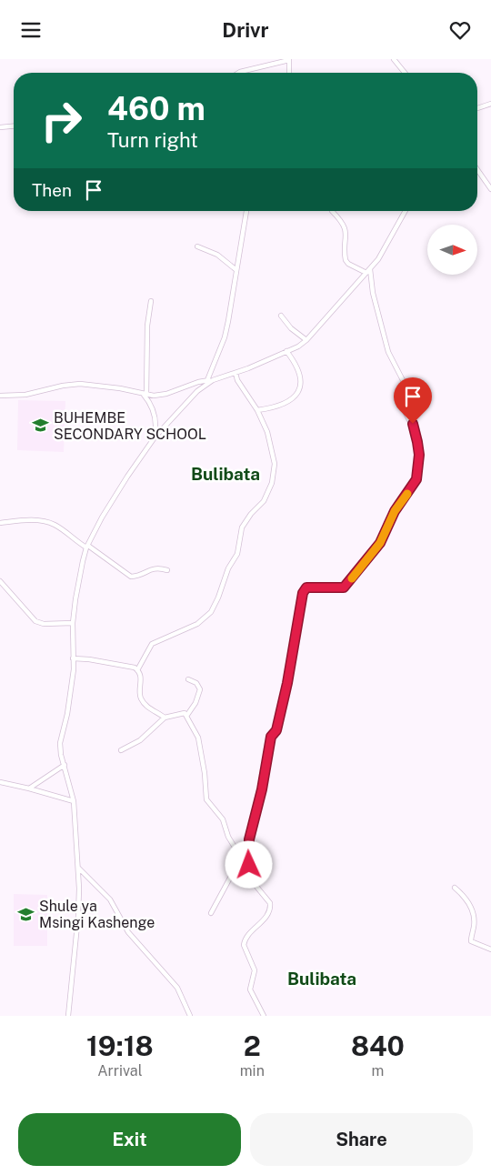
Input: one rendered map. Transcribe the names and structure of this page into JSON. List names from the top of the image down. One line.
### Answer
{"districts":["Bulibata","Bulibata"],"places":{"school or university":["BUHEMBE SECONDARY SCHOOL","Shule ya Msingi Kashenge"]},"north":"right","page":{"header":"Drivr","turn":["460 m","Turn right"],"then":"Then","eta":["19:18","Arrival","2","min","840","m"],"buttons":["Exit","Share"]}}
